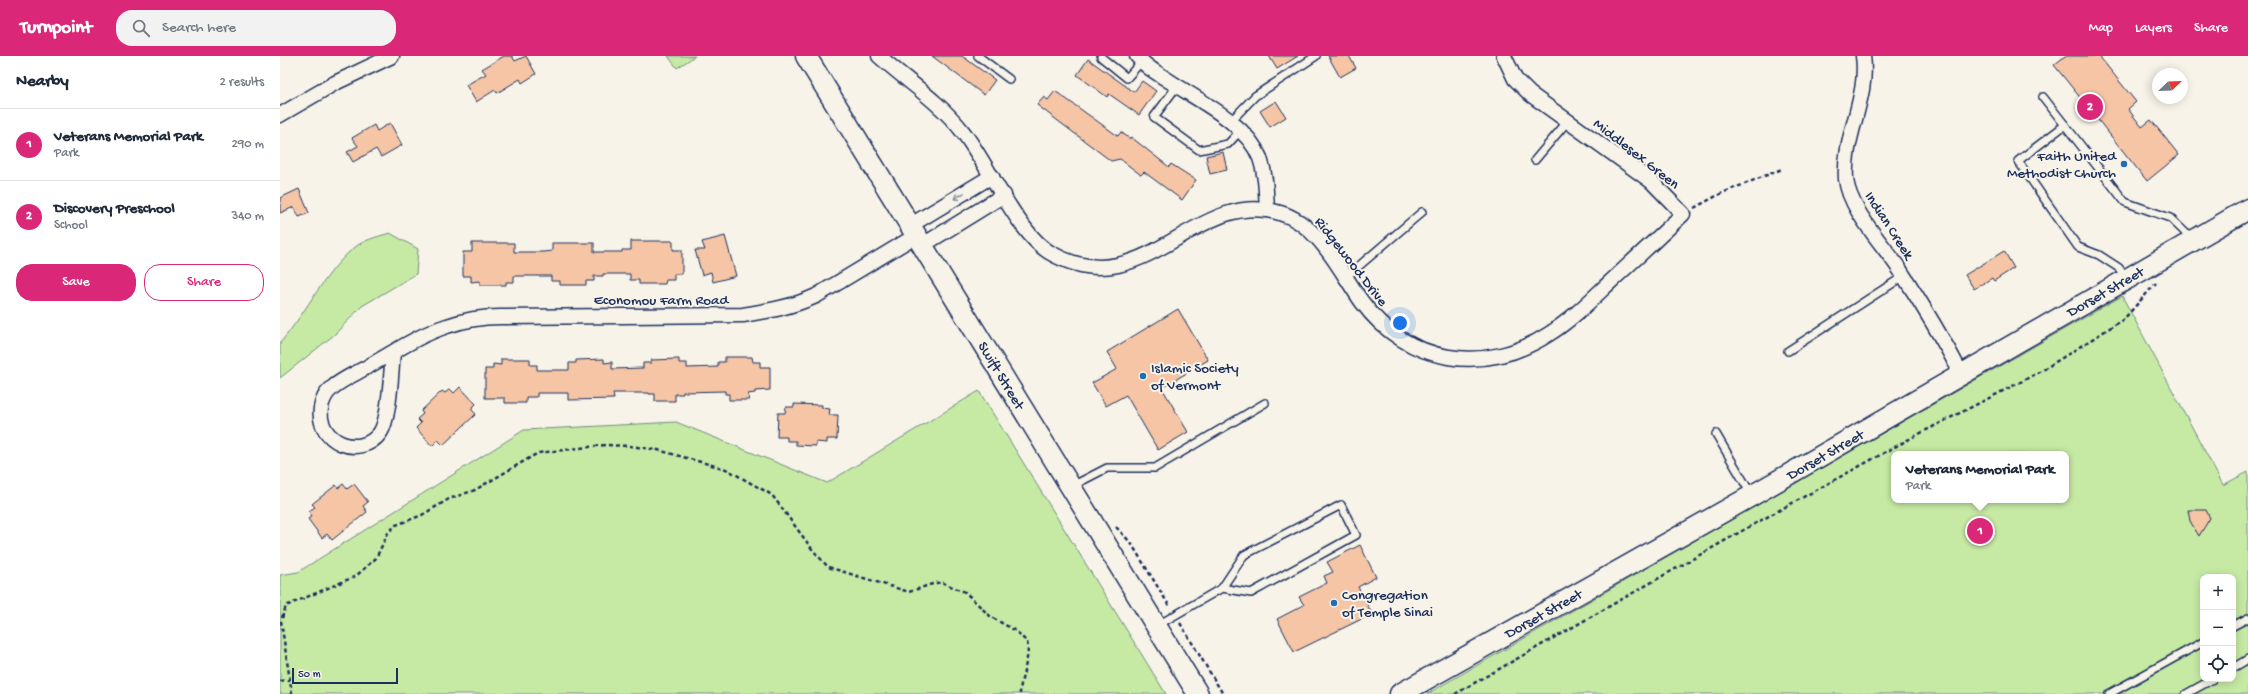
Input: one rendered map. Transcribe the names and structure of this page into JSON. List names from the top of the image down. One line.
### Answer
{"streets":{"street":["Middlesex Green","Indian Creek","Ridgewood Drive","Dorset Street","Economou Farm Road","Swift Street"]},"crossings":[["Middlesex Green","Ridgewood Drive"],["Indian Creek","Dorset Street"],["Economou Farm Road","Swift Street"]],"places":["Faith United Methodist Church","Islamic Society of Vermont","Congregation of Temple Sinai"],"scale_bar":"50 m","north":"top right","page":{"header":"Turnpoint","search":"Search here","nav":["Map","Layers","Share"],"heading":["Nearby","2 results"],"pins":["2","1"],"list":[{"mark":"1","name":"Veterans Memorial Park","note":"Park","value":"290 m"},{"mark":"2","name":"Discovery Preschool","note":"School","value":"340 m"}],"buttons":["Save","Share"],"popup":["Veterans Memorial Park","Park"],"map_buttons":["+","−"],"scale":"50 m"}}
